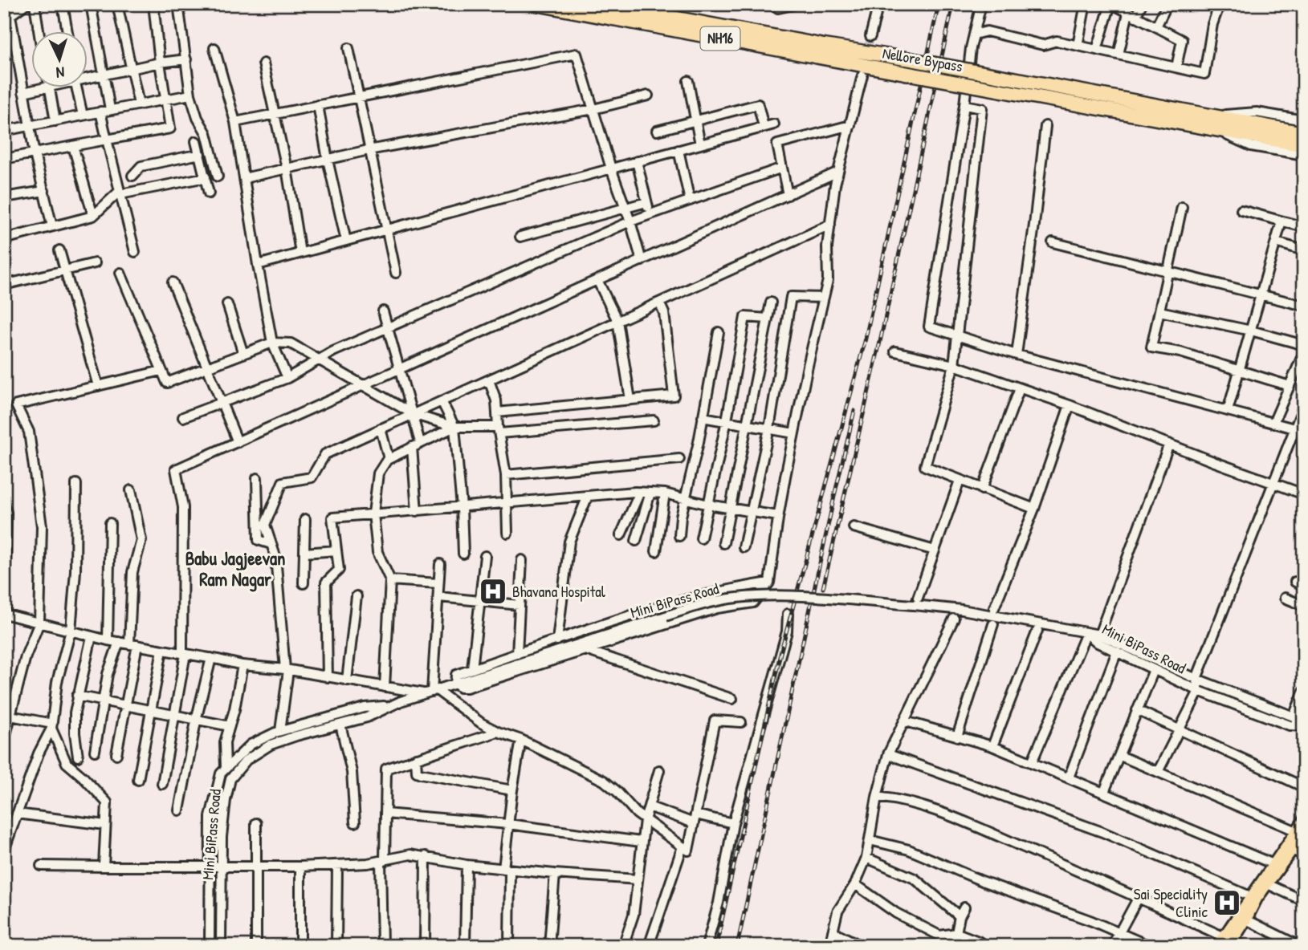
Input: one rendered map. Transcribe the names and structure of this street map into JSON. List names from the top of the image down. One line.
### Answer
{"streets":{"highway":["NH16","Nellore Bypass"],"street":["Mini BiPass Road"]},"districts":["Babu Jagjeevan Ram Nagar"],"places":{"hospital":["Bhavana Hospital","Sai Speciality Clinic"]},"north":"bottom"}
